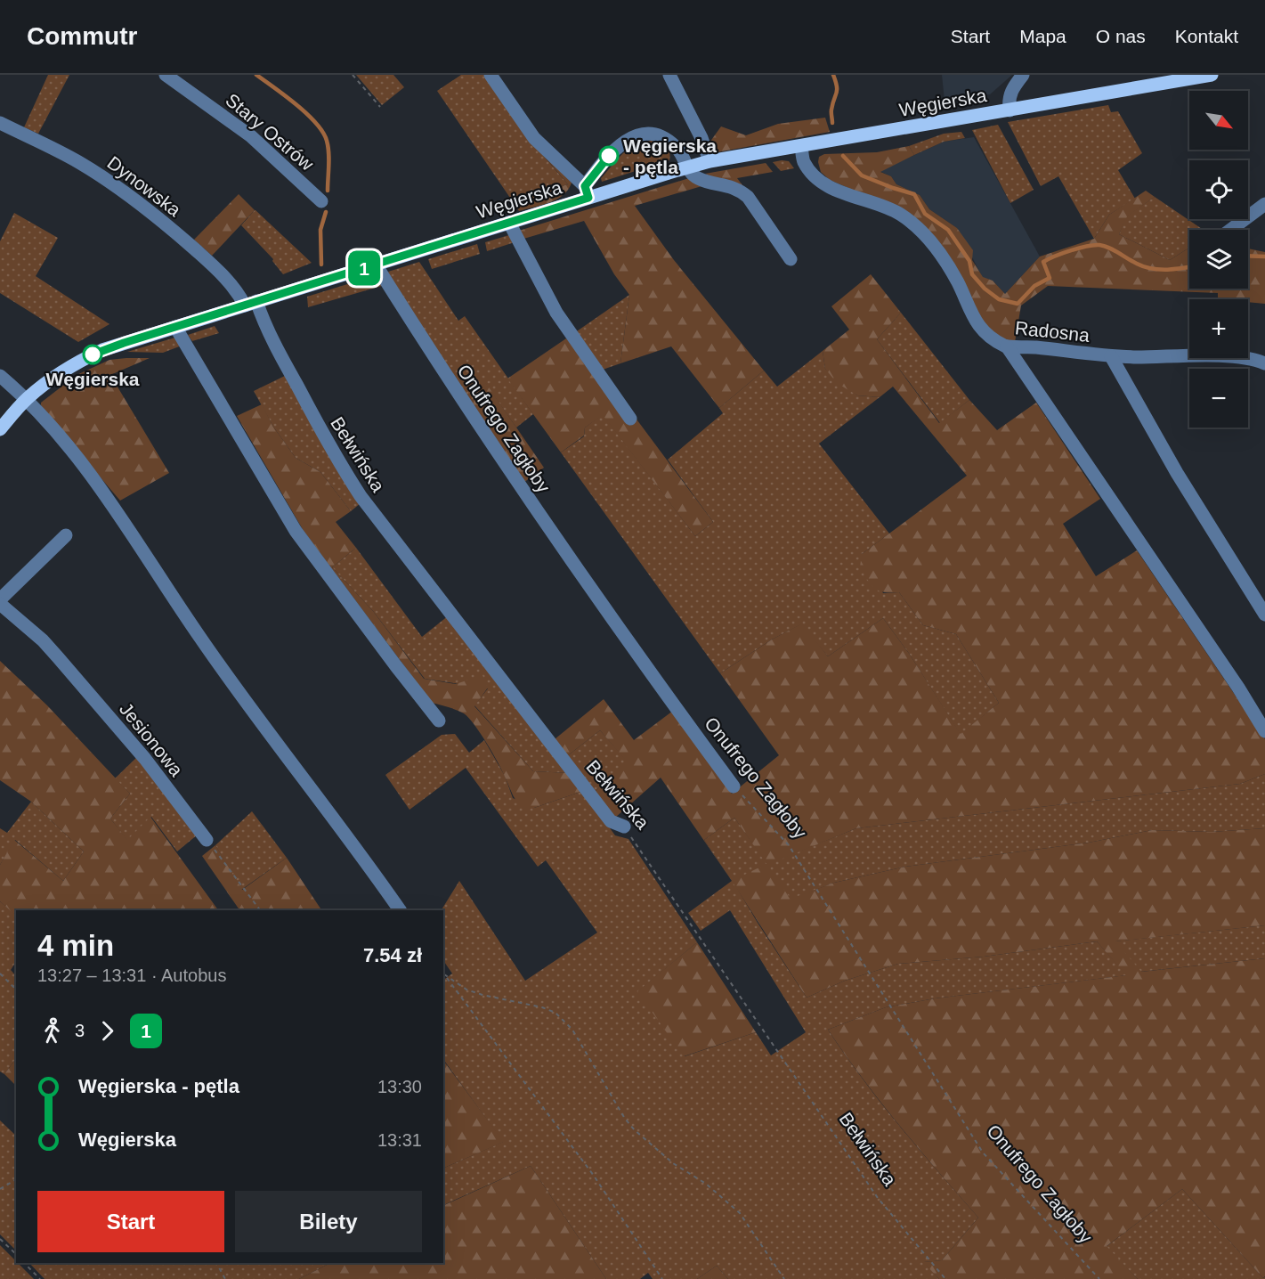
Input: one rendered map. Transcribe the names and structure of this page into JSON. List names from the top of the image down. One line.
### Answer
{"streets":{"main road":["Węgierska"],"street":["Stary Ostrów","Dynowska","Radosna","Onufrego Zagłoby","Bełwińska","Jesionowa"]},"crossings":[["Węgierska","Dynowska"],["Węgierska","Radosna"],["Węgierska","Onufrego Zagłoby"],["Węgierska","Bełwińska"],["Dynowska","Bełwińska"]],"places":["Węgierska - pętla","Węgierska"],"lines":["bus line 1"],"north":"bottom right","page":{"header":"Commutr","nav":["Start","Mapa","O nas","Kontakt"],"on_map":"1","map_buttons":["+","−"],"heading":["4 min","13:27 – 13:31 · Autobus","7.54 zł"],"legs":["3","1"],"list":[{"name":"Węgierska - pętla","value":"13:30"},{"name":"Węgierska","value":"13:31"}],"buttons":["Start","Bilety"]}}
